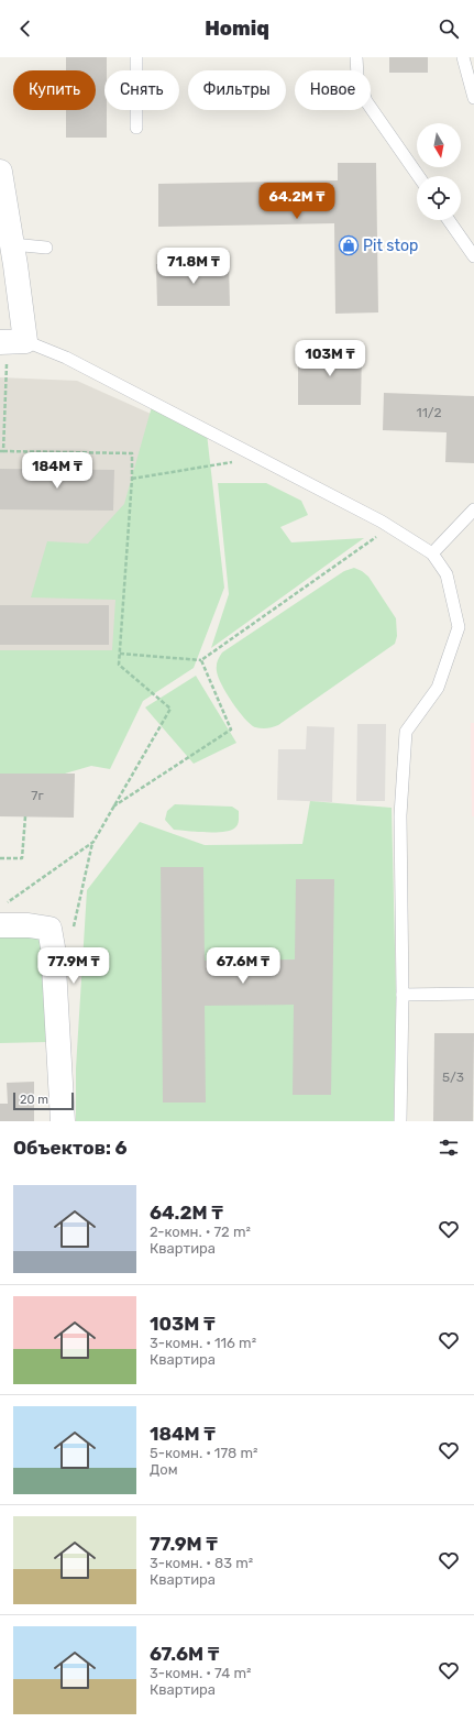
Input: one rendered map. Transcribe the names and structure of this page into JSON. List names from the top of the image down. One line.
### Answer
{"places":{"shop":["Pit stop"]},"house_numbers":["11/2","7г","5/3"],"scale_bar":"20 m","north":"bottom","page":{"header":"Homiq","chip":["Купить","Снять","Фильтры","Новое"],"price":["64.2M ₸","71.8M ₸","103M ₸","184M ₸","77.9M ₸","67.6M ₸"],"scale":"20 m","heading":"Объектов: 6","list":[{"name":"64.2M ₸","note":"2-комн. · 72 m² · Квартира"},{"name":"103M ₸","note":"3-комн. · 116 m² · Квартира"},{"name":"184M ₸","note":"5-комн. · 178 m² · Дом"},{"name":"77.9M ₸","note":"3-комн. · 83 m² · Квартира"},{"name":"67.6M ₸","note":"3-комн. · 74 m² · Квартира"}]}}
